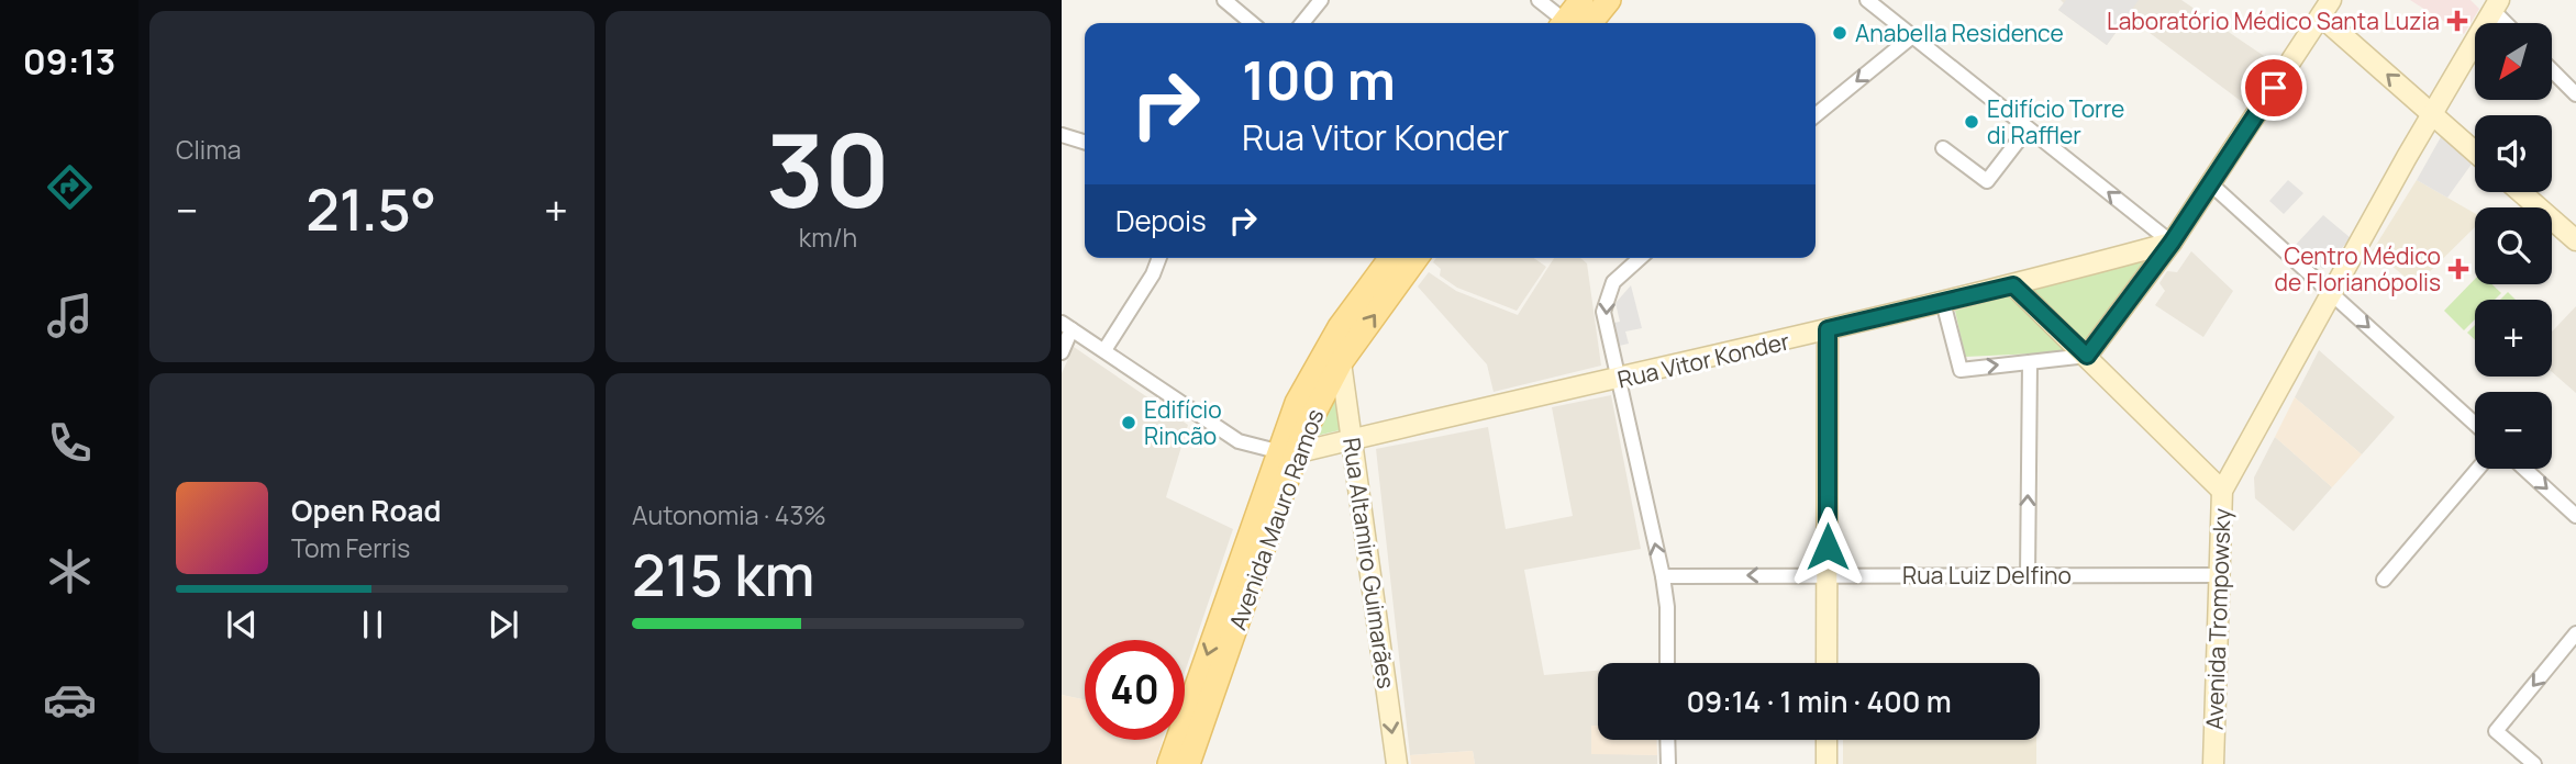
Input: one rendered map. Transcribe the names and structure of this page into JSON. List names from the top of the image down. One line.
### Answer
{"streets":{"main road":["Rua Vitor Konder","Avenida Mauro Ramos","Rua Altamiro Guimarães","Avenida Trompowsky"],"street":["Rua Luiz Delfino"]},"crossings":[["Rua Vitor Konder","Avenida Mauro Ramos"],["Rua Vitor Konder","Rua Altamiro Guimarães"],["Rua Vitor Konder","Avenida Trompowsky"],["Avenida Mauro Ramos","Rua Altamiro Guimarães"],["Rua Luiz Delfino","Avenida Trompowsky"]],"one_way":["Rua Altamiro Guimarães"],"places":{"health":["Laboratório Médico Santa Luzia","Centro Médico de Florianópolis"],"other":["Anabella Residence","Edifício Torre di Raffler","Edifício Rincão"]},"north":"bottom left","page":{"tabs":"09:13","tile":["Clima",["30","km/h"],["Autonomia · 43%","215 km"]],"map_buttons":["+","−"],"turn":["100 m","Rua Vitor Konder"],"heat":["−","21.5°","+"],"then":"Depois","song":["Open Road","Tom Ferris"],"limit":"40","trip":"09:14 · 1 min · 400 m"}}
